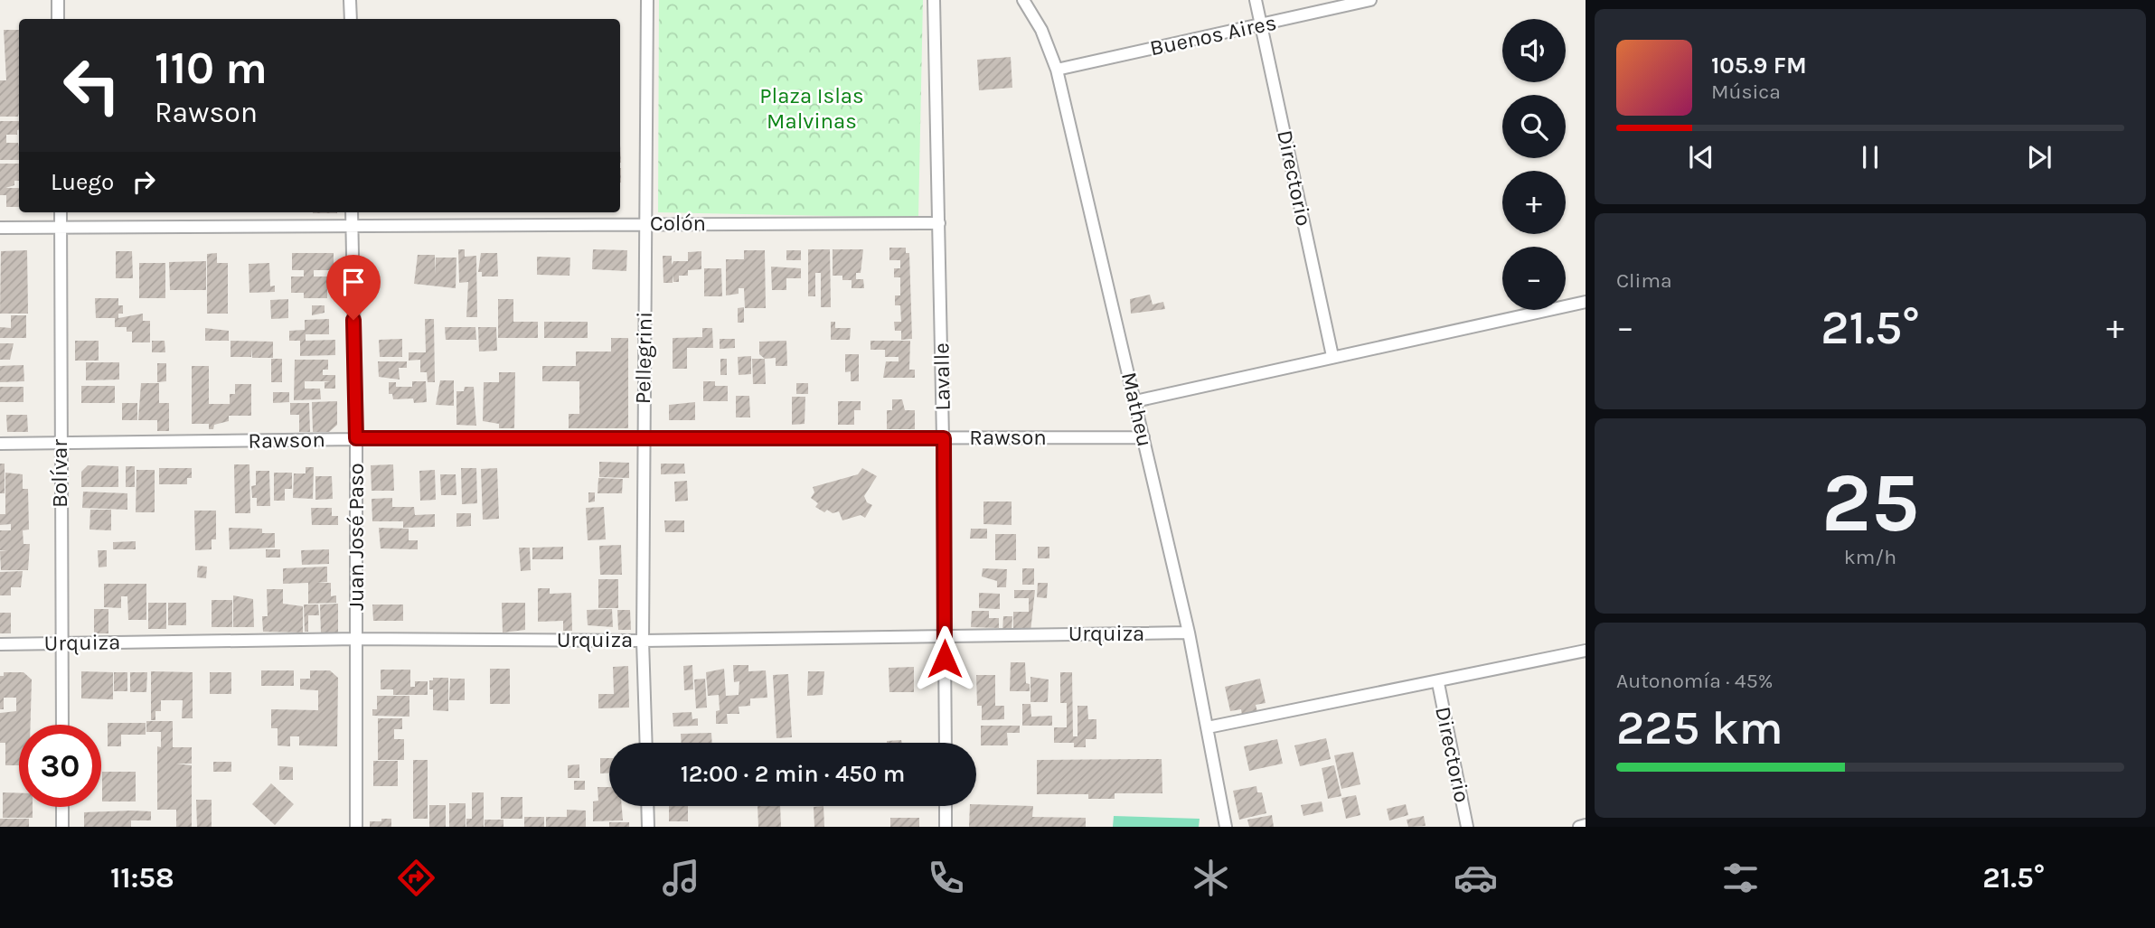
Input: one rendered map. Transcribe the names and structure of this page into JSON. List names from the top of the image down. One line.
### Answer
{"streets":{"street":["Buenos Aires","Directorio","Colón","Pellegrini","Lavalle","Matheu","Rawson","Bolívar","Juan José Paso","Urquiza"]},"crossings":[["Buenos Aires","Directorio"],["Buenos Aires","Matheu"],["Colón","Pellegrini"],["Colón","Lavalle"],["Colón","Bolívar"],["Colón","Juan José Paso"],["Pellegrini","Rawson"],["Pellegrini","Urquiza"],["Lavalle","Rawson"],["Lavalle","Urquiza"],["Matheu","Rawson"],["Matheu","Urquiza"],["Rawson","Bolívar"],["Rawson","Juan José Paso"],["Bolívar","Urquiza"],["Juan José Paso","Urquiza"]],"parks":["Plaza Islas Malvinas"],"page":{"map_buttons":["+","−"],"turn":["110 m","Rawson"],"song":["105.9 FM","Música"],"then":"Luego","tile":["Clima",["25","km/h"],["Autonomía · 45%","225 km"]],"heat":["−","21.5°","+"],"limit":"30","trip":"12:00 · 2 min · 450 m","tabs":["11:58","21.5°"]}}
